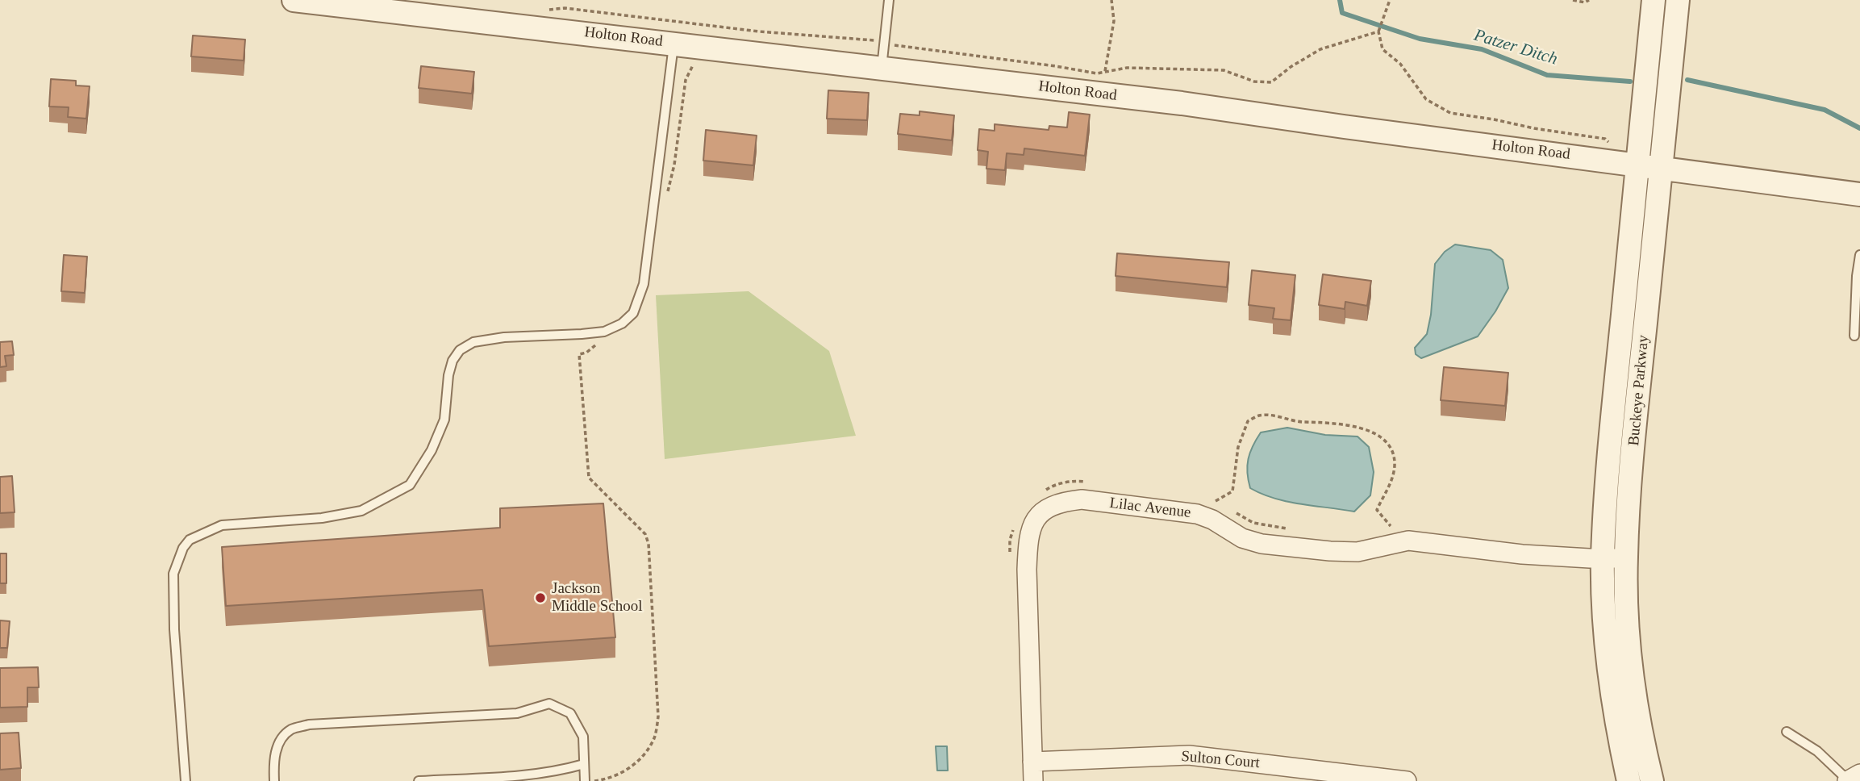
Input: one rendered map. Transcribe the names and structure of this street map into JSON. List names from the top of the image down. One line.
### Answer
{"streets":{"street":["Holton Road","Buckeye Parkway","Lilac Avenue","Sulton Court"]},"crossings":[["Holton Road","Buckeye Parkway"],["Buckeye Parkway","Lilac Avenue"],["Lilac Avenue","Sulton Court"]],"water":["Patzer Ditch"],"places":["Jackson Middle School"]}
